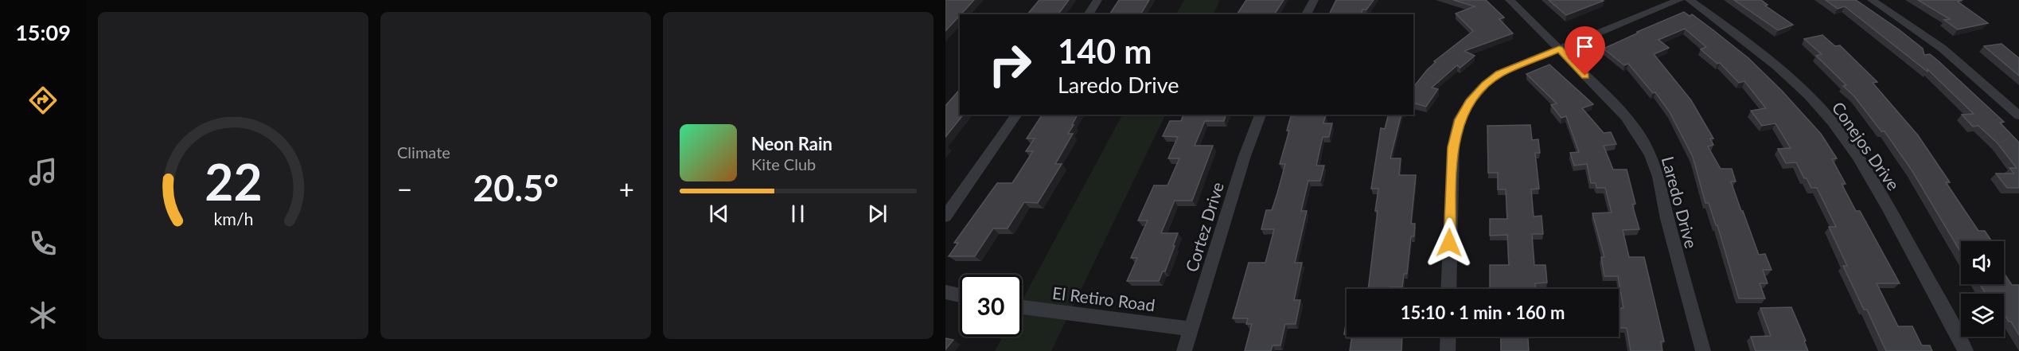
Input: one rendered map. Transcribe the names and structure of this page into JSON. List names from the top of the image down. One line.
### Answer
{"streets":{"street":["Conejos Drive","Laredo Drive","Cortez Drive","El Retiro Road"]},"crossings":[["Cortez Drive","El Retiro Road"]],"page":{"tabs":"15:09","tile":"Climate","turn":["140 m","Laredo Drive"],"song":["Neon Rain","Kite Club"],"heat":["−","20.5°","+"],"limit":"30","trip":"15:10 · 1 min · 160 m","gauge":["22","km/h"]}}
